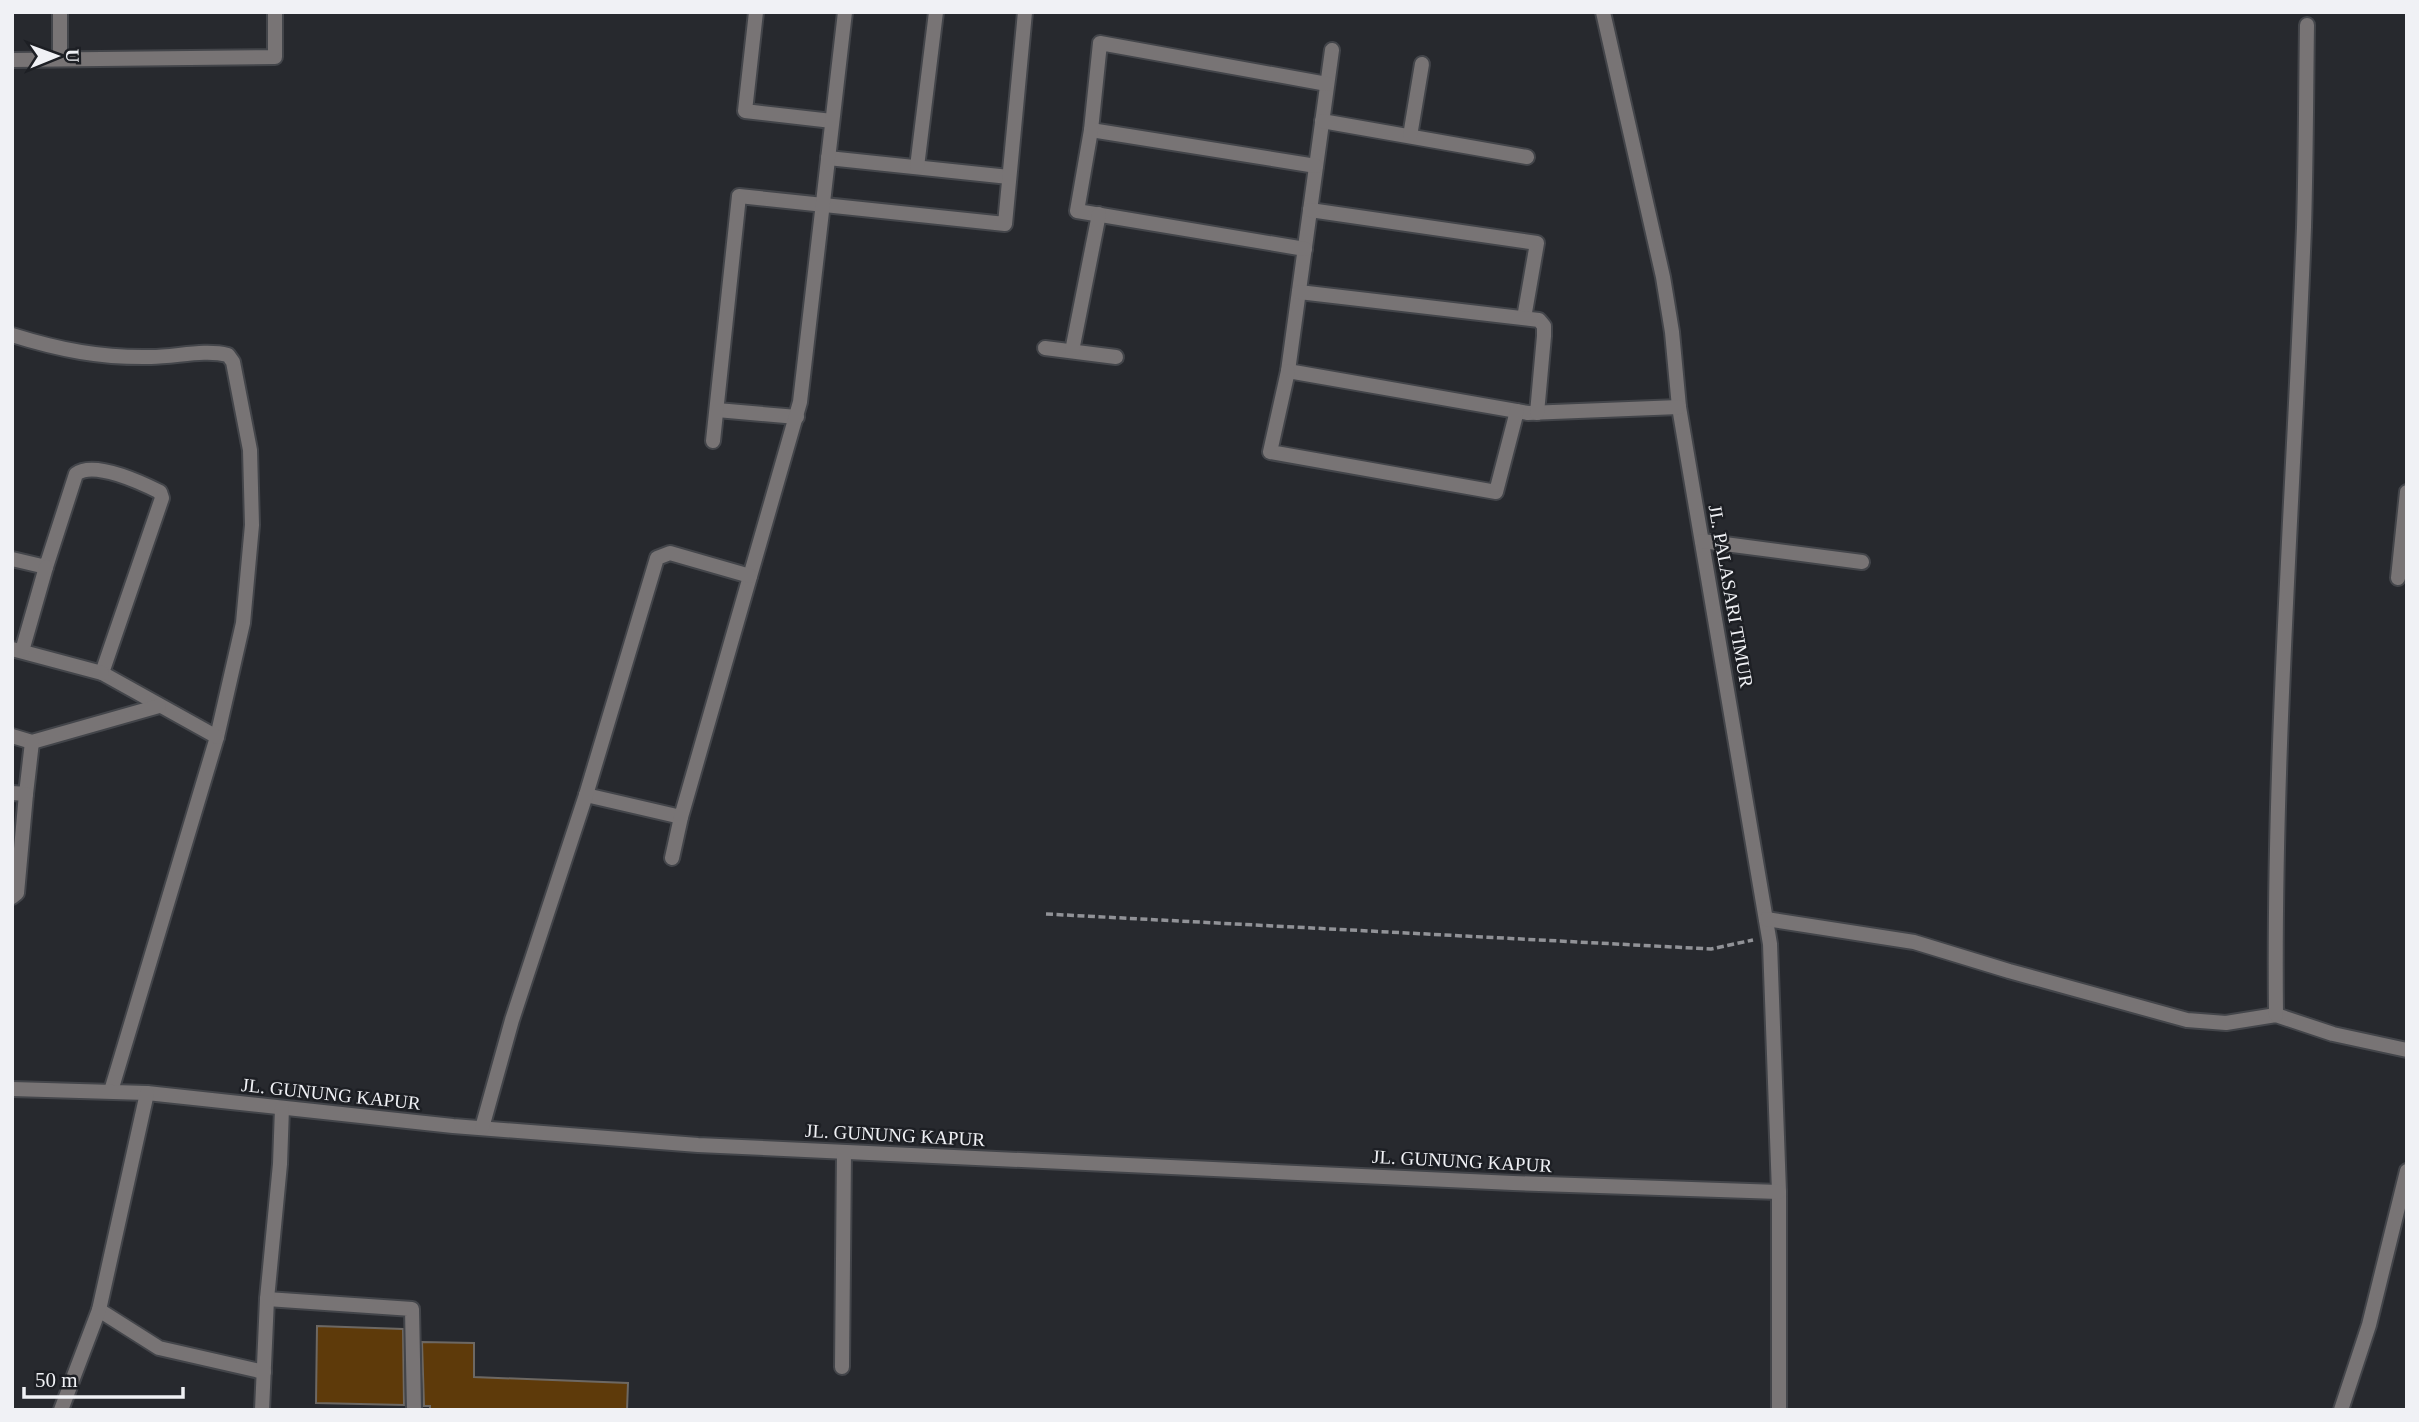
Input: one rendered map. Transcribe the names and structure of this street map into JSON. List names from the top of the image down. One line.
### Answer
{"streets":{"street":["JL. PALASARI TIMUR","JL. GUNUNG KAPUR"]},"crossings":[["JL. PALASARI TIMUR","JL. GUNUNG KAPUR"]],"scale_bar":"50 m","north":"right"}
